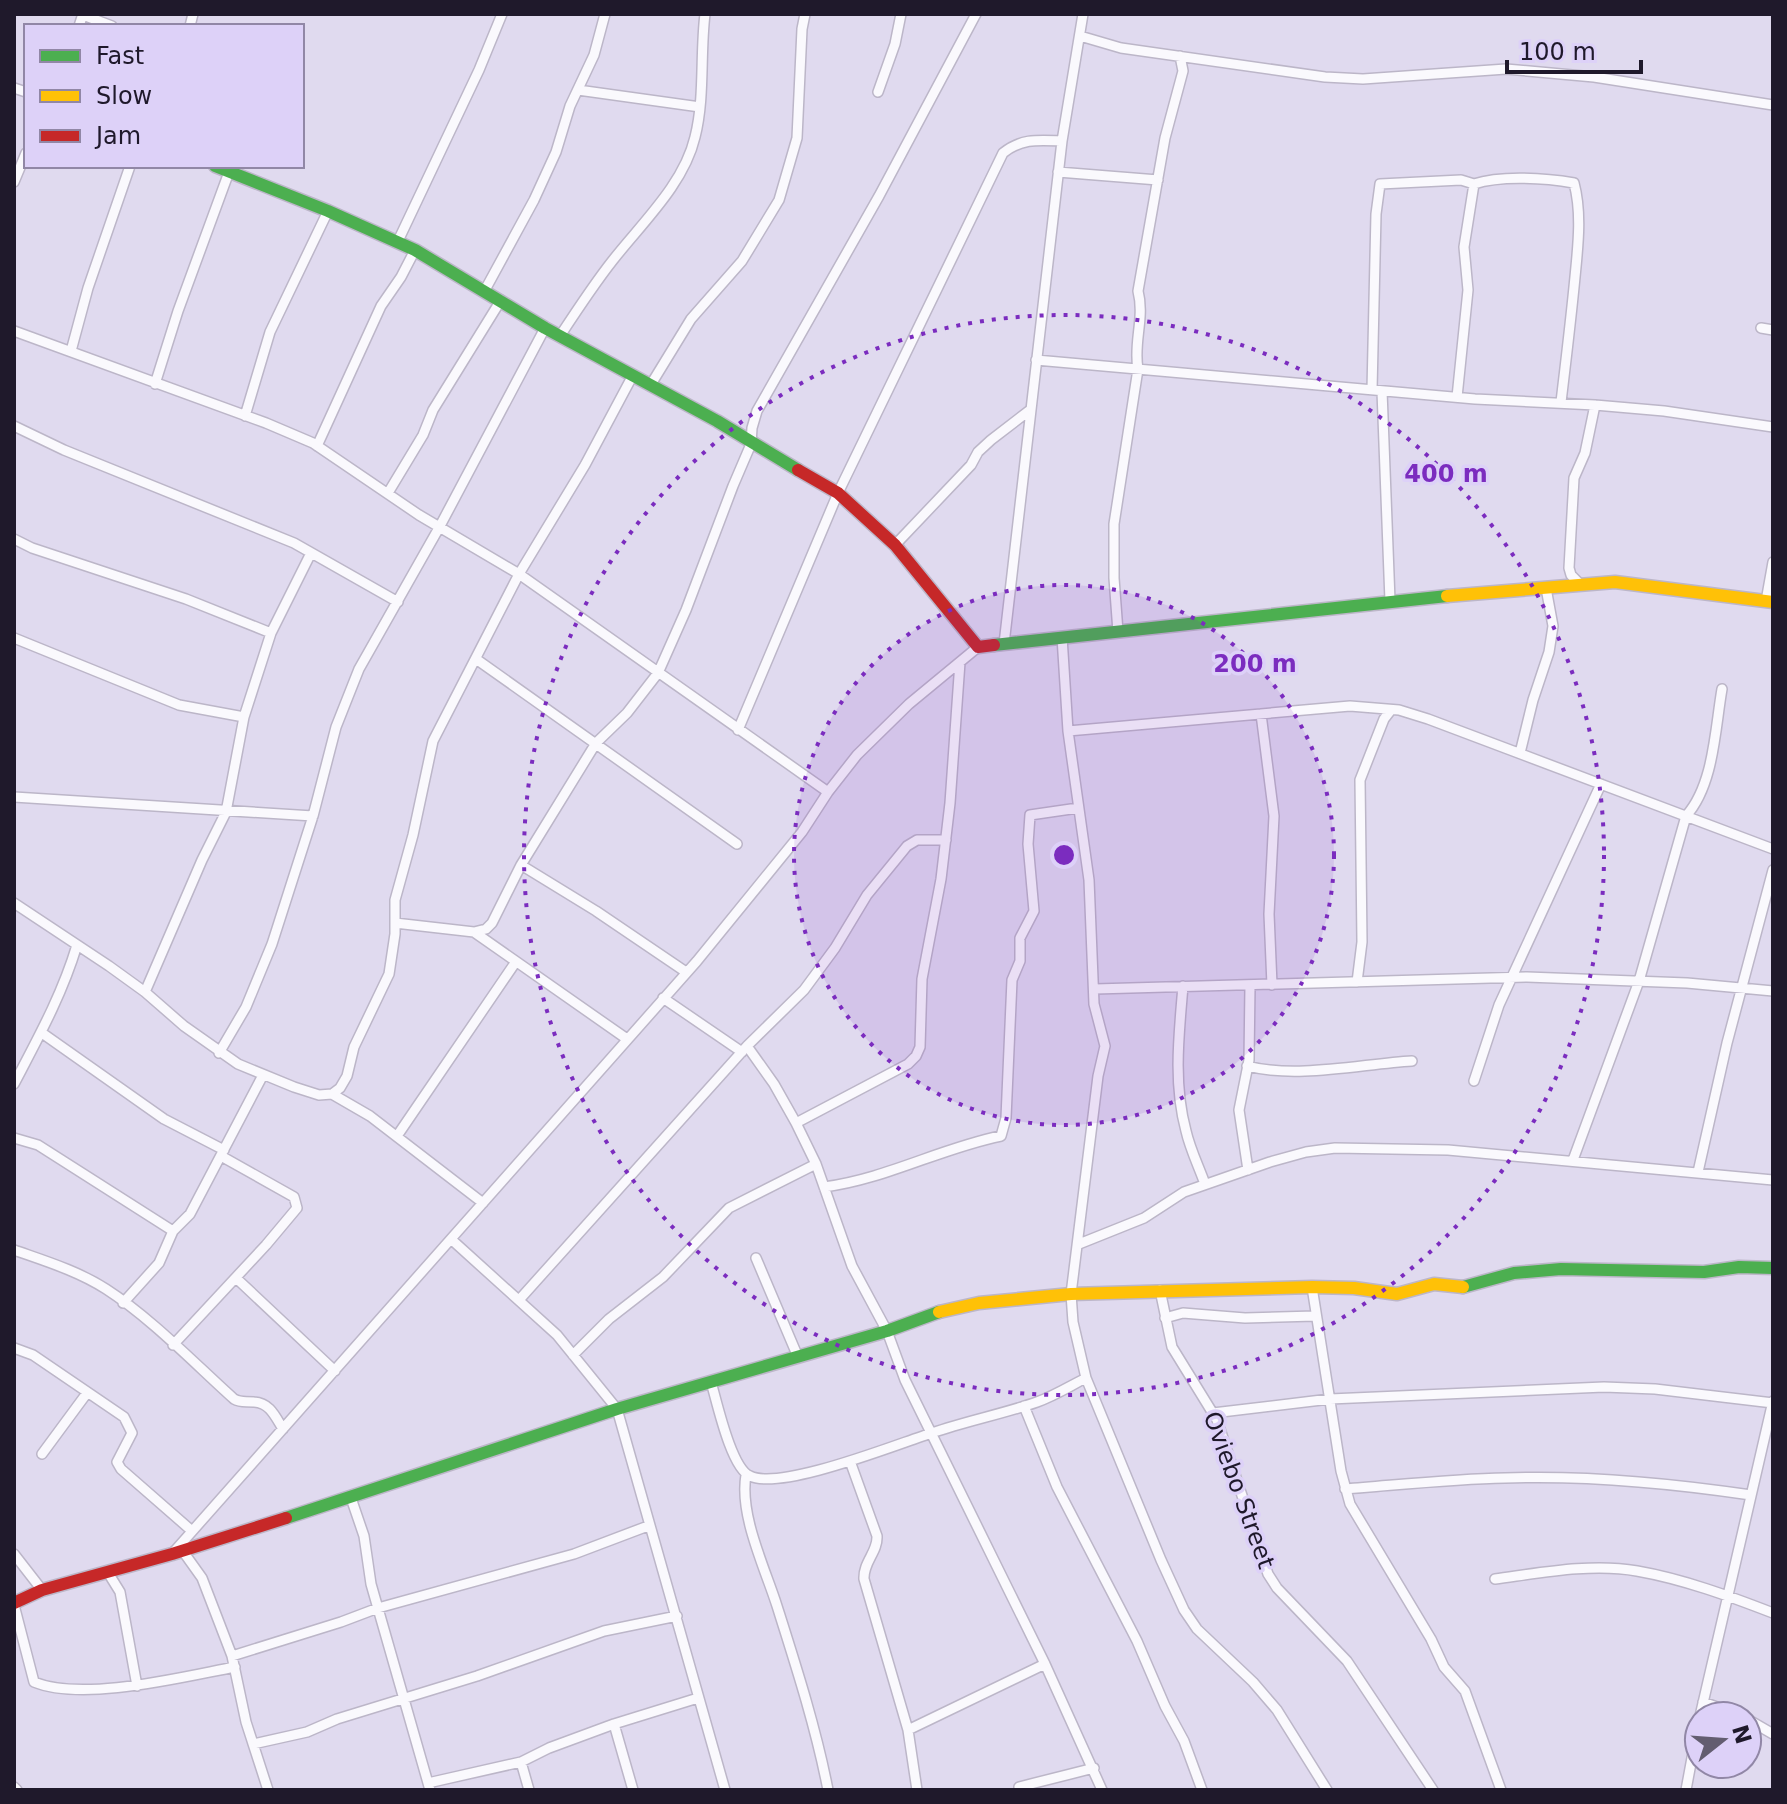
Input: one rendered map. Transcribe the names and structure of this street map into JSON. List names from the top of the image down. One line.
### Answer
{"streets":{"street":["Oviebo Street"]},"legend":["Fast","Slow","Jam"],"scale_bar":"100 m","north":"right","rings":["400 m","200 m"]}
